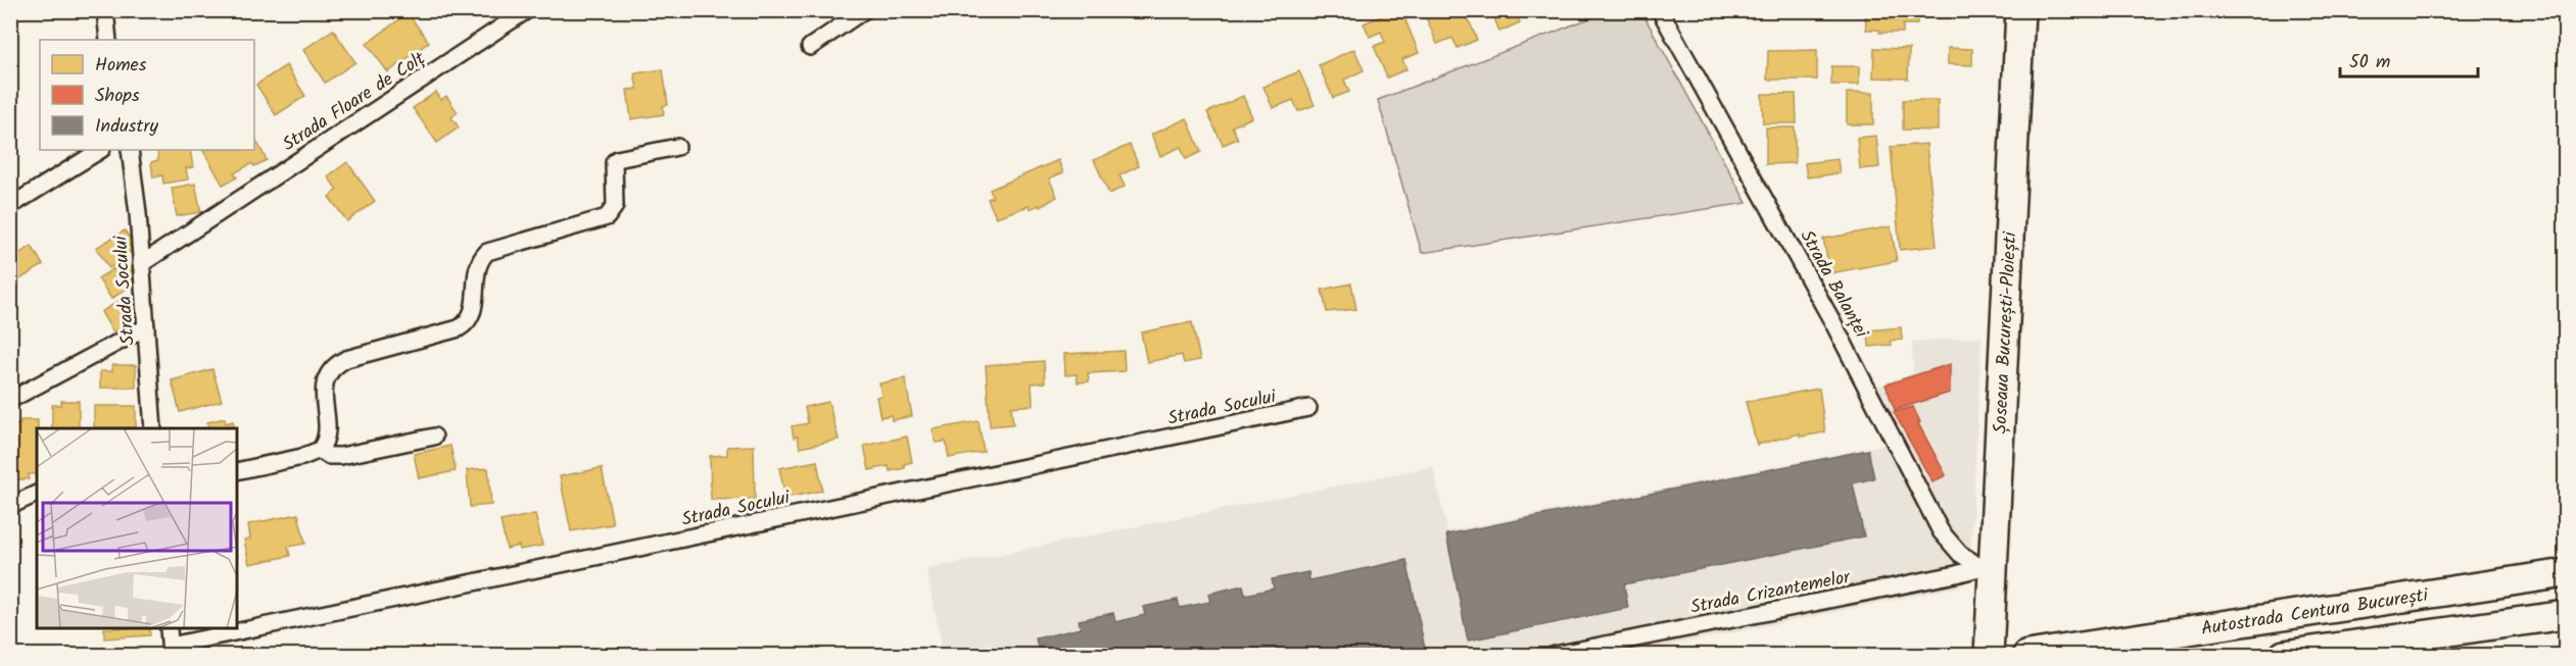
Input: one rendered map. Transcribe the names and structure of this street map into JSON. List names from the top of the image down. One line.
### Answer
{"streets":{"highway":["Șoseaua București-Ploiești","Autostrada Centura București"],"street":["Strada Floare de Colț","Strada Balanței","Strada Socului","Strada Crizantemelor"]},"crossings":[["Strada Floare de Colț","Strada Socului"],["Strada Balanței","Șoseaua București-Ploiești"],["Strada Balanței","Strada Crizantemelor"],["Șoseaua București-Ploiești","Strada Crizantemelor"]],"legend":["Homes","Shops","Industry"],"scale_bar":"50 m"}
